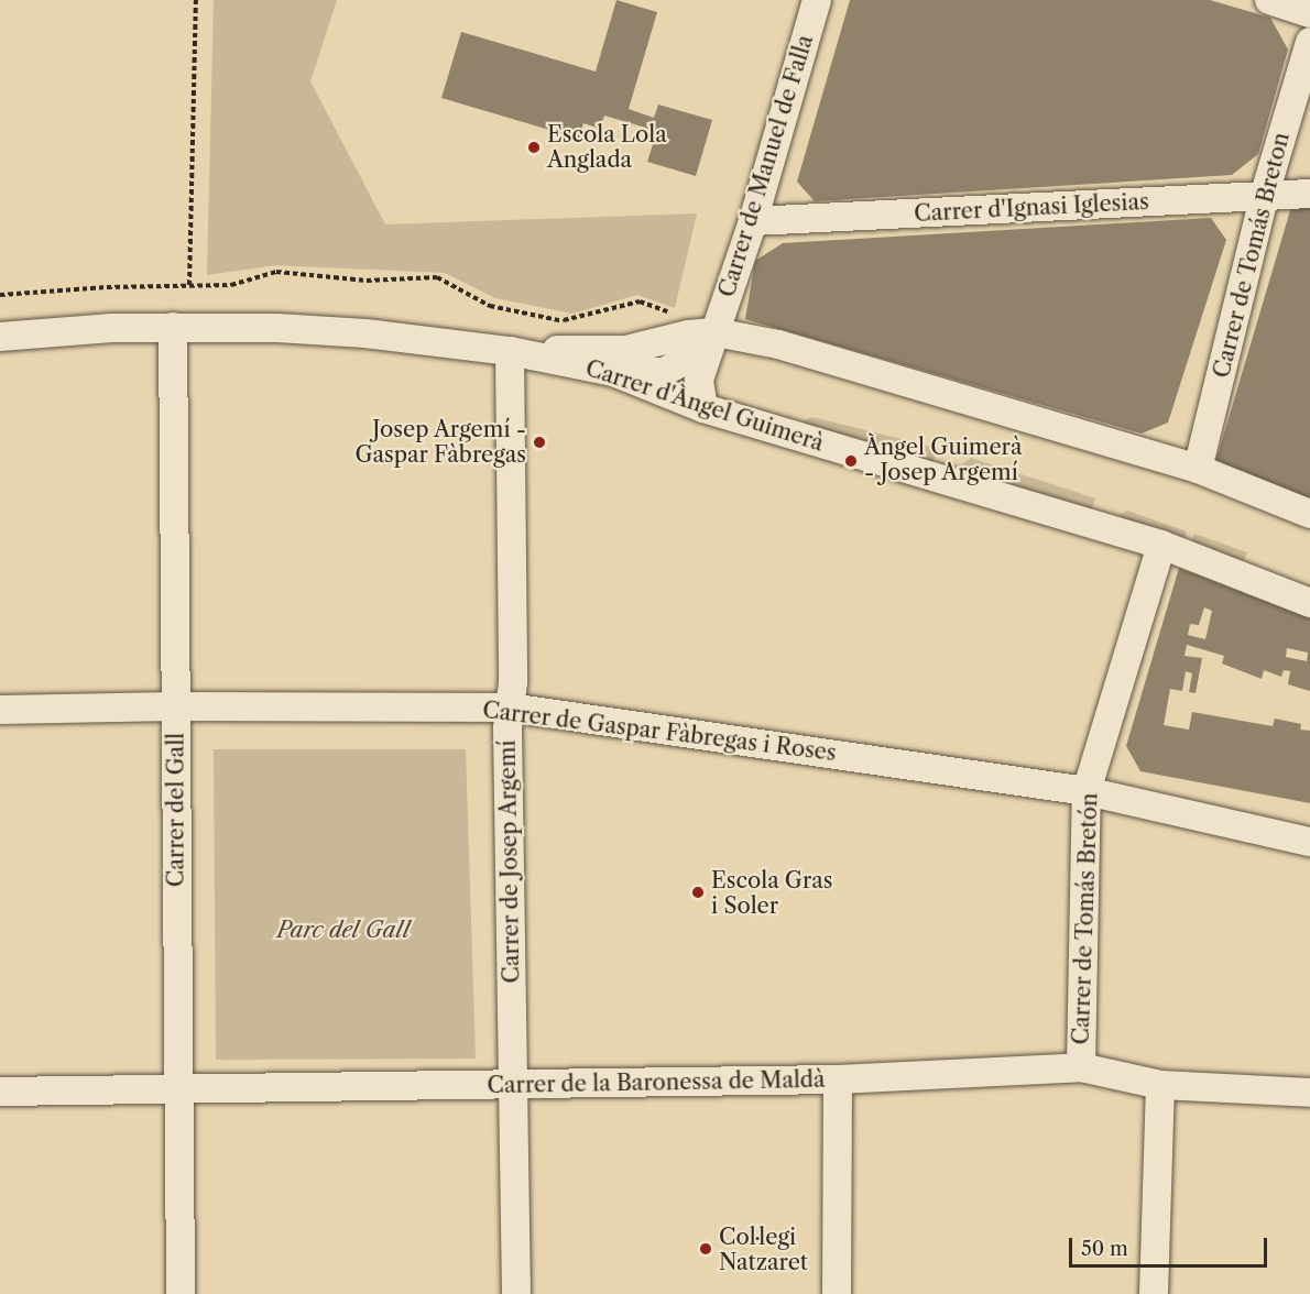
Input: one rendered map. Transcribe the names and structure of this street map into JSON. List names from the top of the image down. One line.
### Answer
{"streets":{"street":["Carrer de Manuel de Falla","Carrer d'Ignasi Iglesias","Carrer de Tomás Breton","Carrer d'Àngel Guimerà","Carrer de Gaspar Fàbregas i Roses","Carrer del Gall","Carrer de Josep Argemí","Carrer de Tomás Bretón","Carrer de la Baronessa de Maldà"]},"crossings":[["Carrer de Manuel de Falla","Carrer d'Ignasi Iglesias"],["Carrer de Manuel de Falla","Carrer d'Àngel Guimerà"],["Carrer d'Ignasi Iglesias","Carrer de Tomás Breton"],["Carrer de Tomás Breton","Carrer d'Àngel Guimerà"],["Carrer d'Àngel Guimerà","Carrer del Gall"],["Carrer d'Àngel Guimerà","Carrer de Josep Argemí"],["Carrer d'Àngel Guimerà","Carrer de Tomás Bretón"],["Carrer de Gaspar Fàbregas i Roses","Carrer del Gall"],["Carrer de Gaspar Fàbregas i Roses","Carrer de Josep Argemí"],["Carrer de Gaspar Fàbregas i Roses","Carrer de Tomás Bretón"],["Carrer del Gall","Carrer de la Baronessa de Maldà"],["Carrer de Josep Argemí","Carrer de la Baronessa de Maldà"],["Carrer de Tomás Bretón","Carrer de la Baronessa de Maldà"]],"parks":["Parc del Gall"],"places":["Escola Lola Anglada","Josep Argemí - Gaspar Fàbregas","Àngel Guimerà - Josep Argemí","Escola Gras i Soler","Col·legi Natzaret"],"scale_bar":"50 m"}
